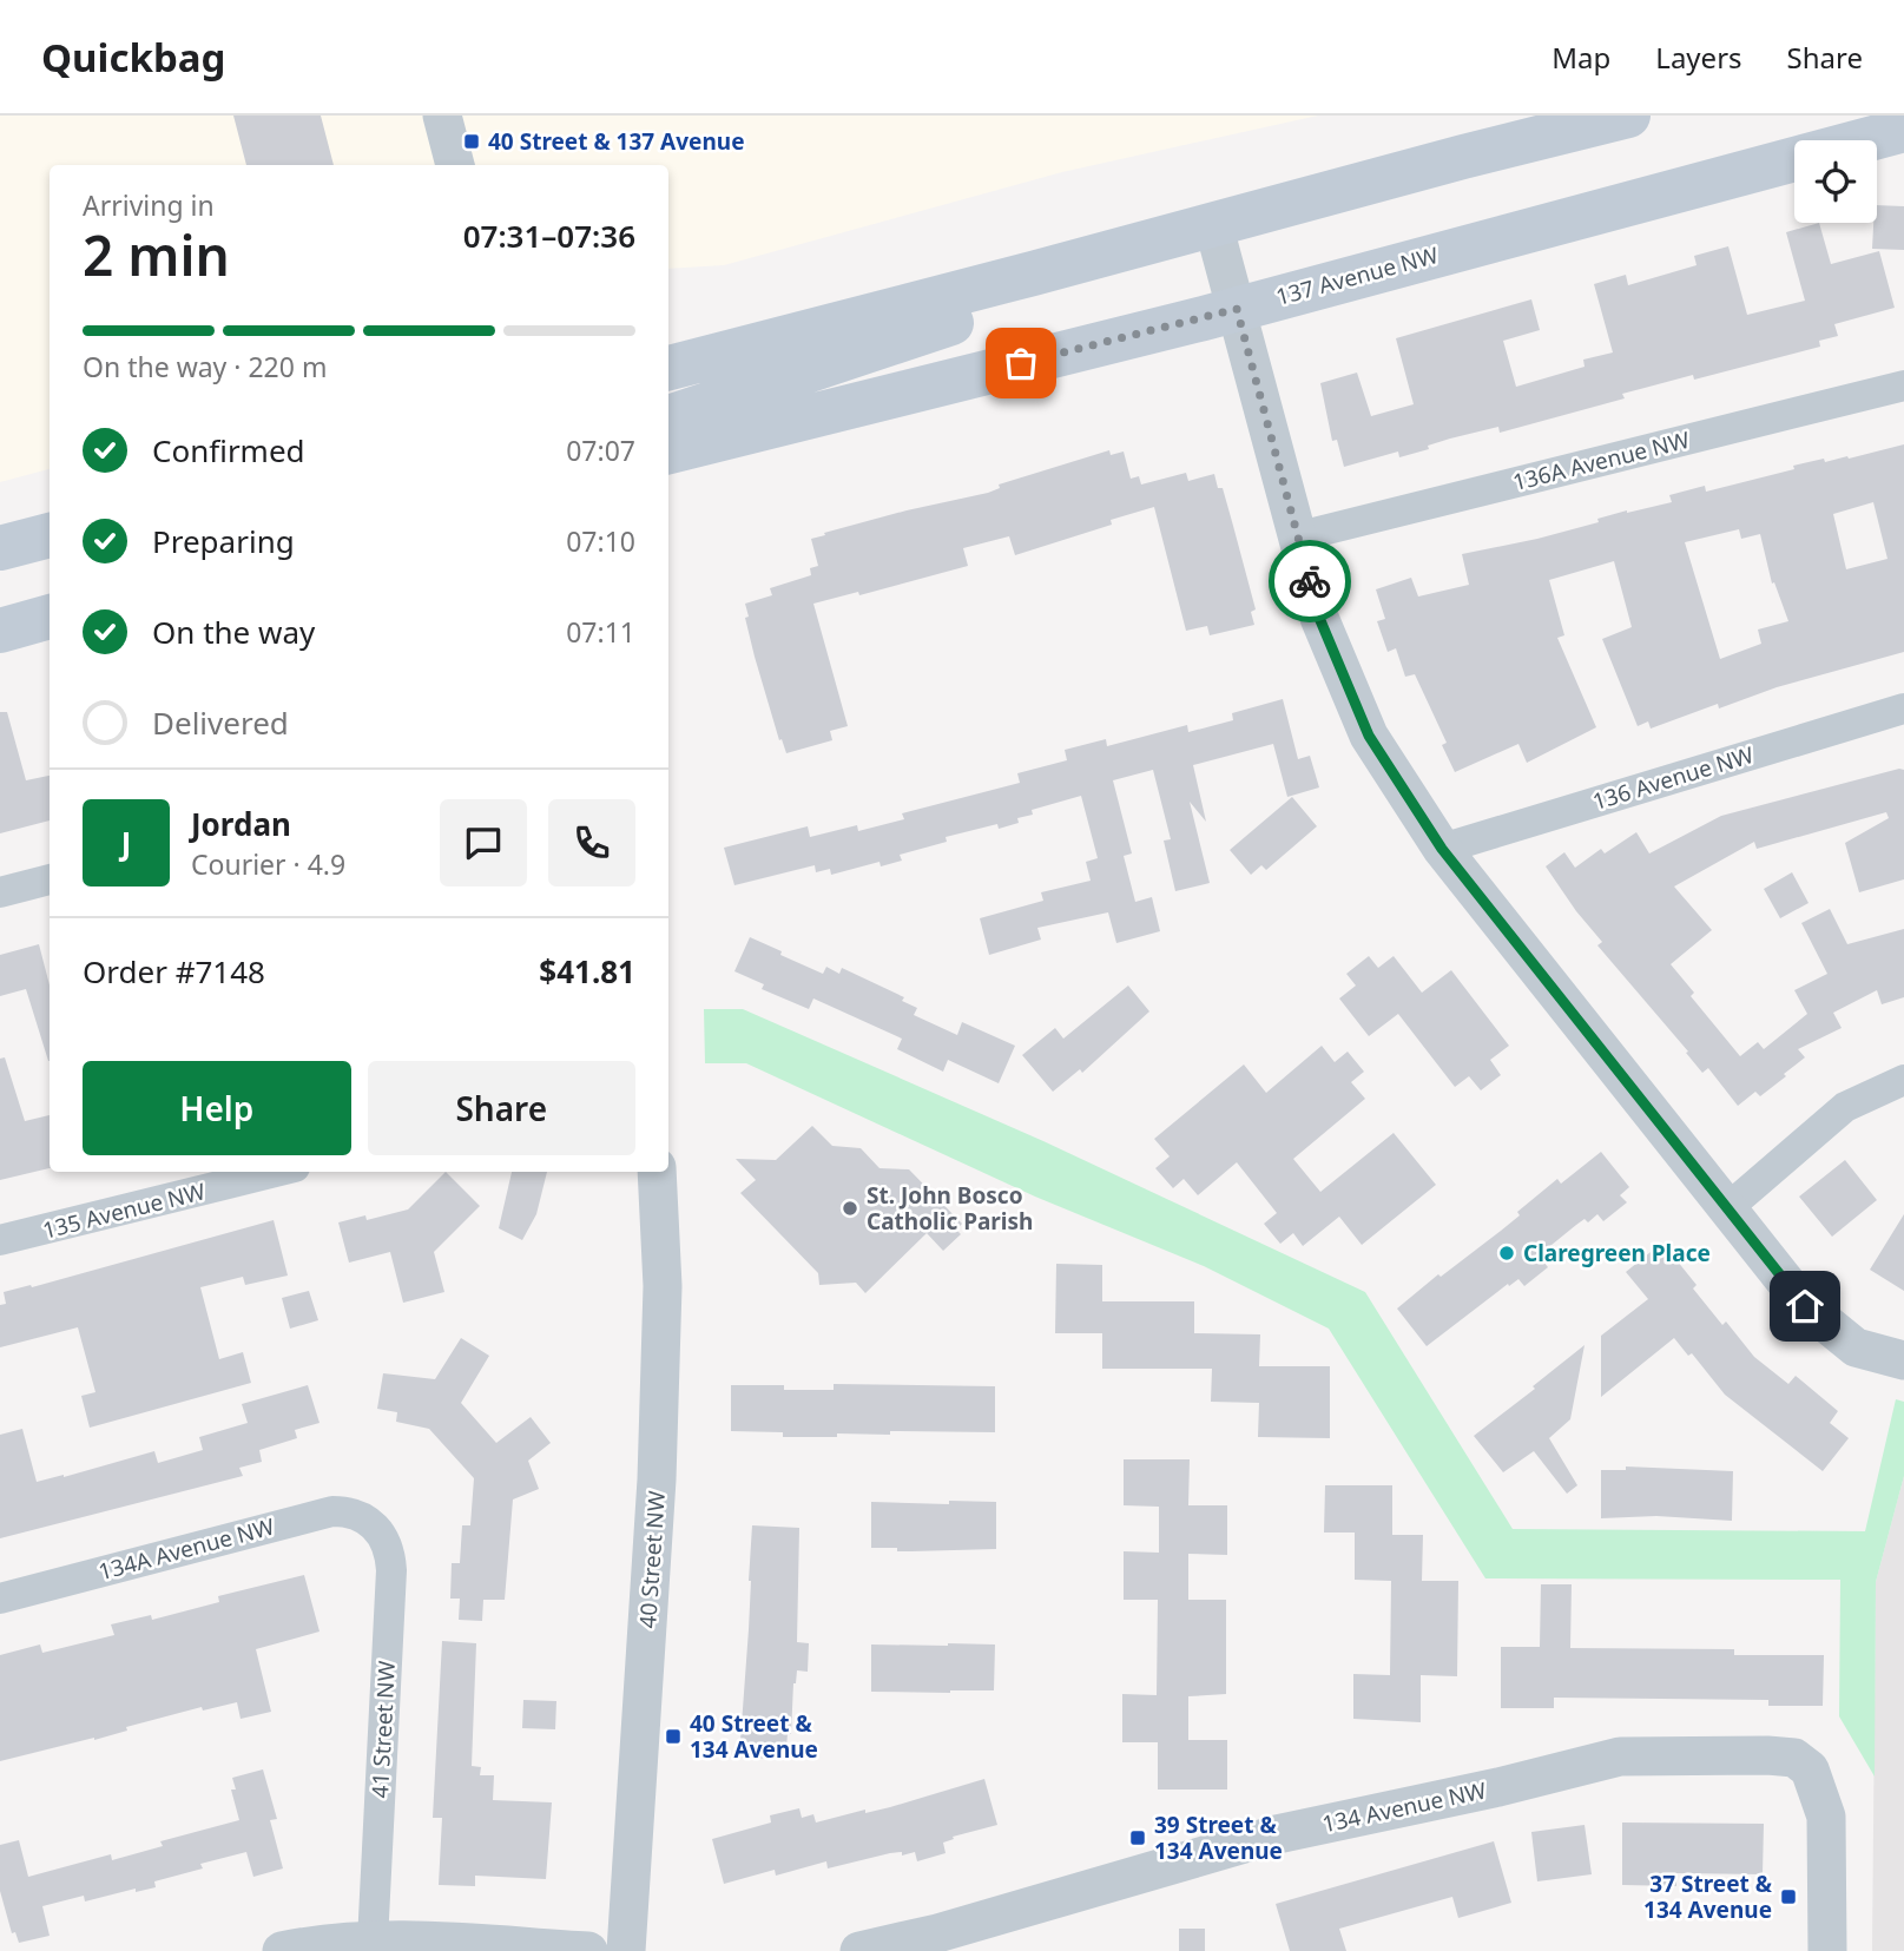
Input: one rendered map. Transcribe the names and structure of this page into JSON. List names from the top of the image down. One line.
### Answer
{"streets":{"main road":["137 Avenue NW"],"street":["136A Avenue NW","136 Avenue NW","135 Avenue NW","134A Avenue NW","40 Street NW","41 Street NW","134 Avenue NW"]},"crossings":[["134A Avenue NW","41 Street NW"]],"places":{"transit":["40 Street & 137 Avenue","40 Street & 134 Avenue","39 Street & 134 Avenue","37 Street & 134 Avenue"],"other":["St. John Bosco Catholic Parish","Claregreen Place"]},"page":{"header":"Quickbag","nav":["Map","Layers","Share"],"heading":["2 min","Arriving in","07:31–07:36"],"panel":["Jordan","Courier · 4.9","Order #7148","$41.81"],"bar":"On the way · 220 m","list":[["Confirmed","07:07"],["Preparing","07:10"],["On the way","07:11"],"Delivered"],"round":"J","buttons":["Help","Share"]}}
